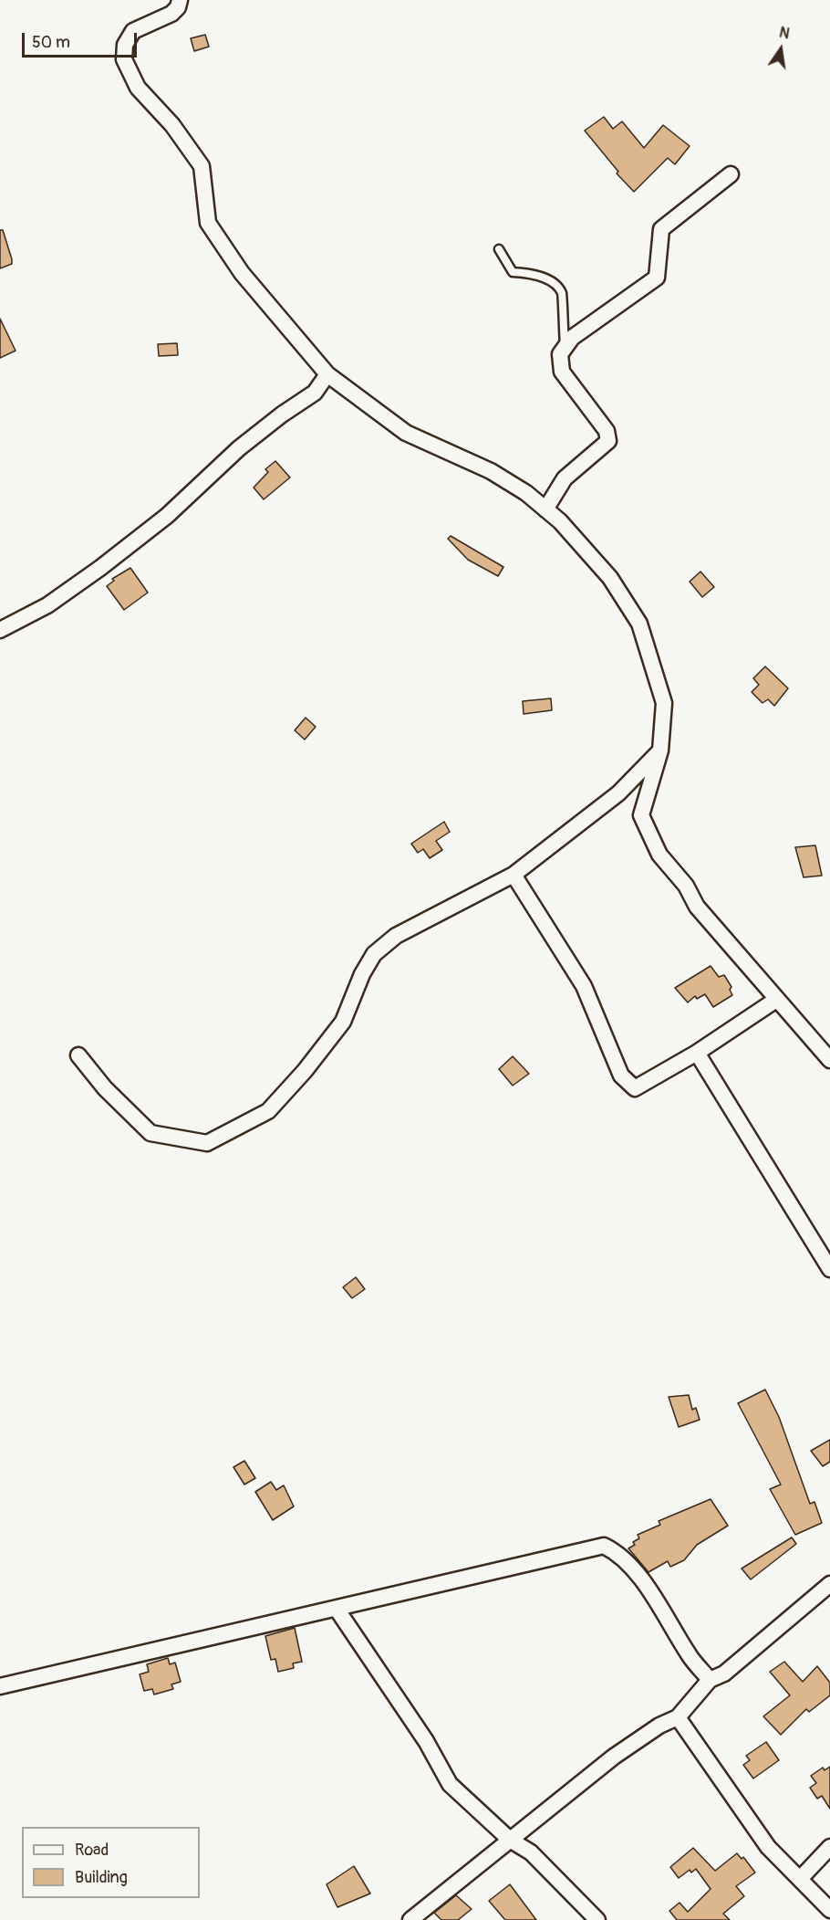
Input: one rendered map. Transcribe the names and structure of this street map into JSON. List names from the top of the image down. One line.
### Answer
{"legend":["Road","Building"],"scale_bar":"50 m","north":"top"}
